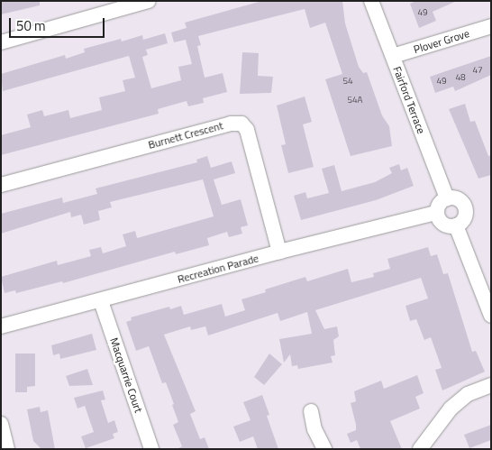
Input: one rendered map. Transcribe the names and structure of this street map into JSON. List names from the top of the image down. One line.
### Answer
{"streets":{"street":["Plover Grove","Fairford Terrace","Burnett Crescent","Recreation Parade","Macquarrie Court"]},"crossings":[["Plover Grove","Fairford Terrace"],["Fairford Terrace","Recreation Parade"],["Burnett Crescent","Recreation Parade"],["Recreation Parade","Macquarrie Court"]],"house_numbers":["49","47","48","54","49","54A"],"scale_bar":"50 m"}
